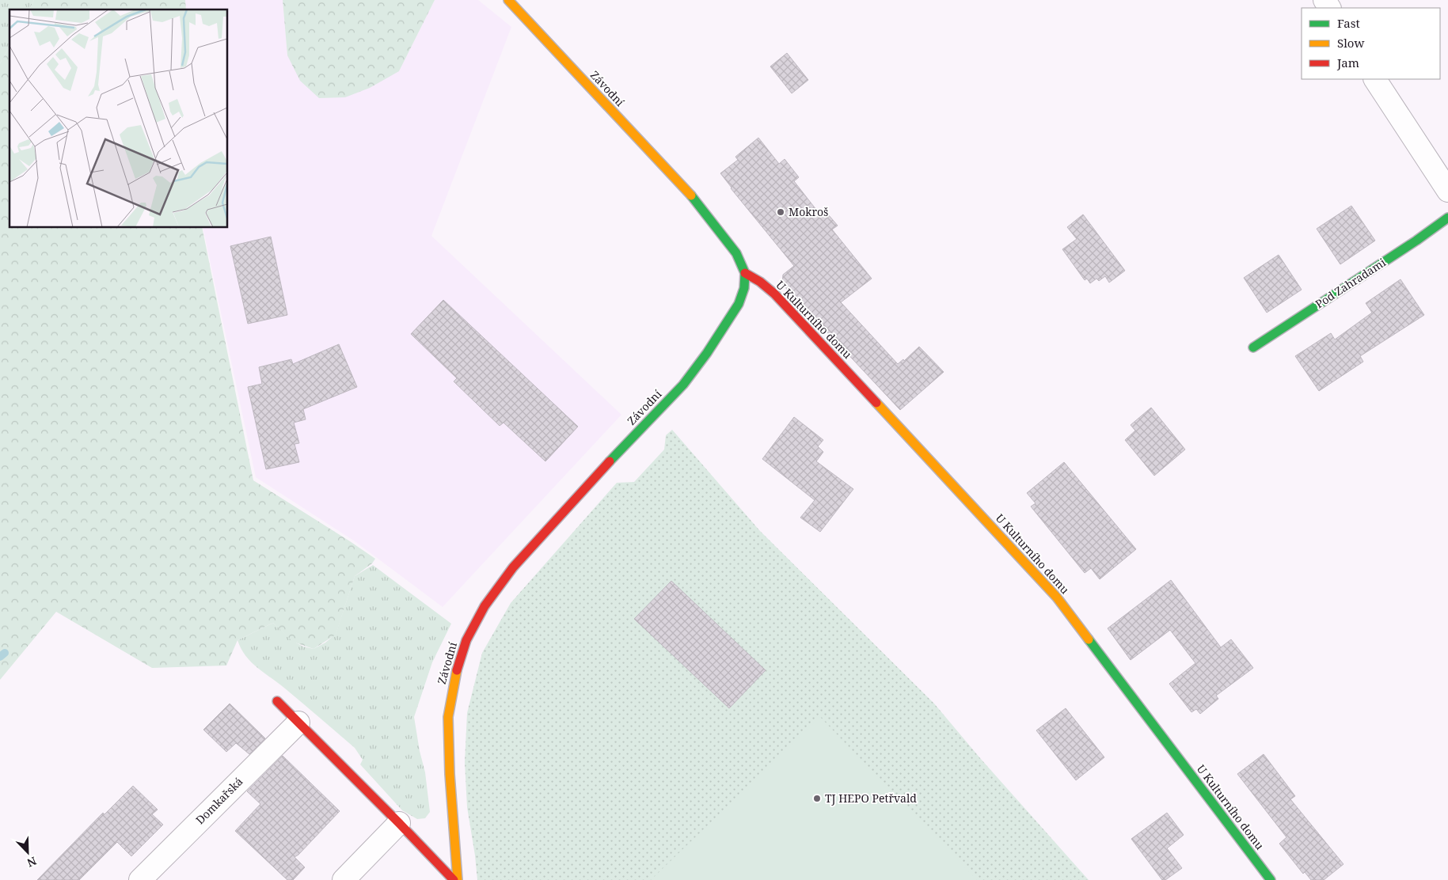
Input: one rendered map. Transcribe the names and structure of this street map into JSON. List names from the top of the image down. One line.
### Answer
{"streets":{"street":["Závodní","Pod Zahradami","U Kulturního domu","Domkařská"]},"crossings":[["Závodní","U Kulturního domu"]],"places":["Mokroš","TJ HEPO Petřvald"],"legend":["Fast","Slow","Jam"],"north":"bottom right"}
